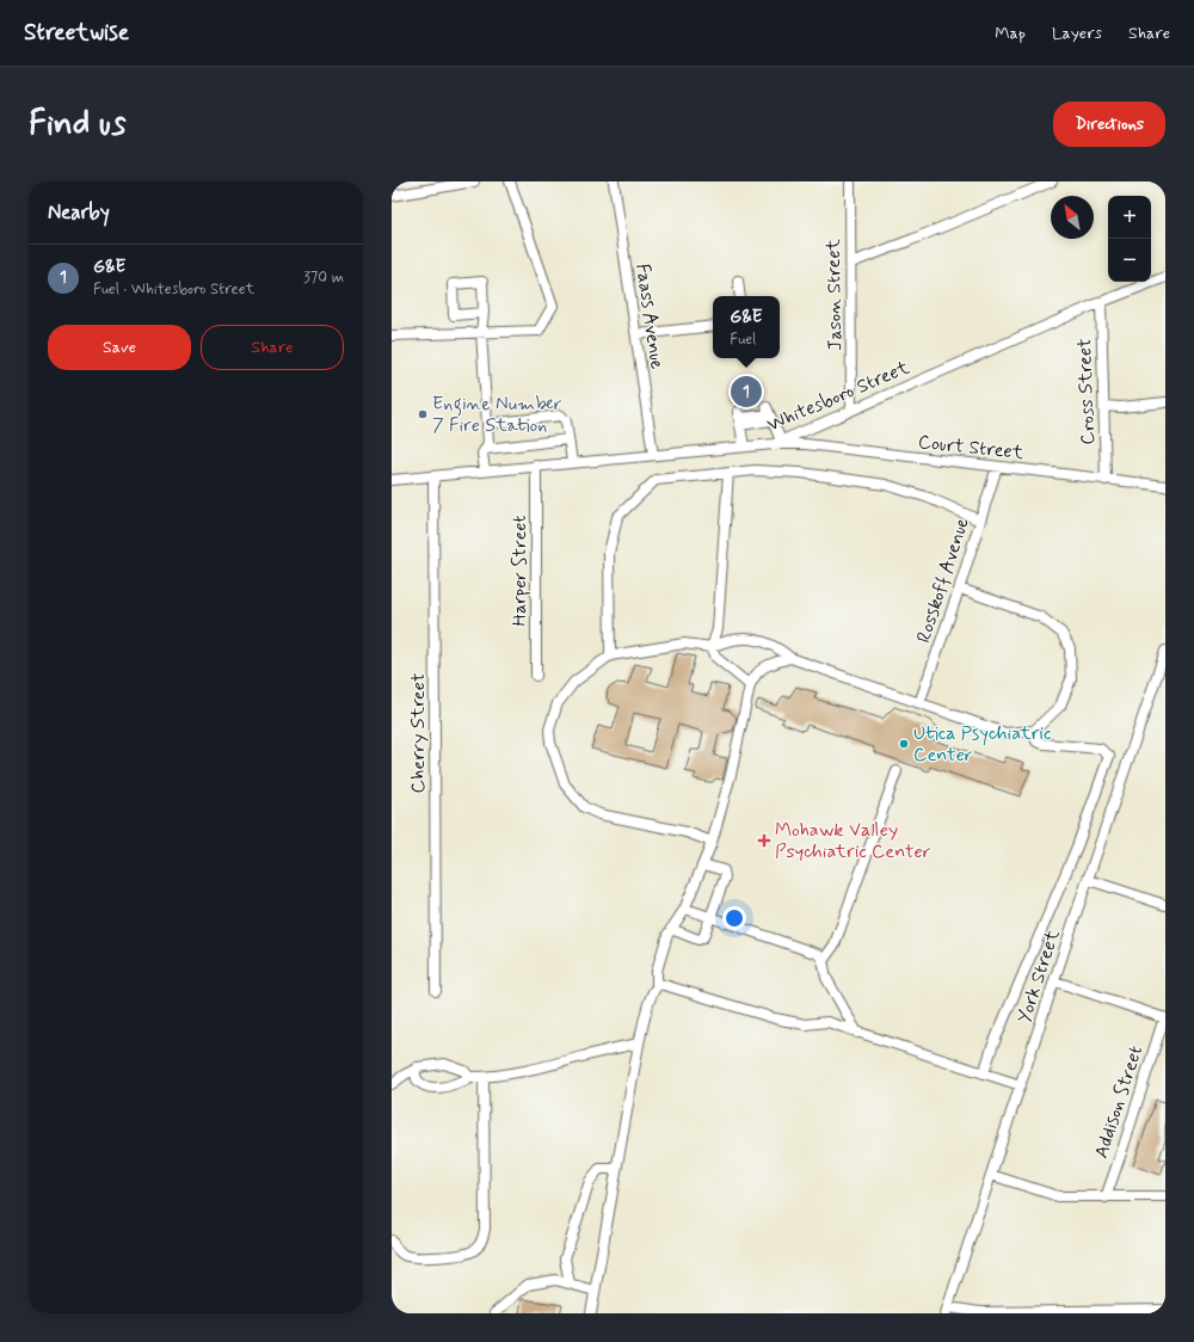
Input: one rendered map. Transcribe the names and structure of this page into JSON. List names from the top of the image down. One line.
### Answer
{"streets":{"street":["Jason Street","Faass Avenue","Cross Street","Whitesboro Street","Court Street","Harper Street","Rosskoff Avenue","Cherry Street","York Street","Addison Street"]},"crossings":[["Jason Street","Whitesboro Street"],["Faass Avenue","Whitesboro Street"],["Cross Street","Whitesboro Street"],["Cross Street","Court Street"],["Whitesboro Street","Court Street"],["Whitesboro Street","Harper Street"],["Whitesboro Street","Cherry Street"],["Court Street","Rosskoff Avenue"]],"places":{"other":["Engine Number 7 Fire Station","Utica Psychiatric Center"],"health":["Mohawk Valley Psychiatric Center"]},"north":"top left","page":{"header":"Streetwise","nav":["Map","Layers","Share"],"buttons":["Directions",["Save","Share"]],"title":"Find us","heading":"Nearby","map_buttons":["+","−"],"list":[{"mark":"1","name":"G&E","note":"Fuel · Whitesboro Street","value":"370 m"}],"popup":["G&E","Fuel"],"pins":"1"}}
